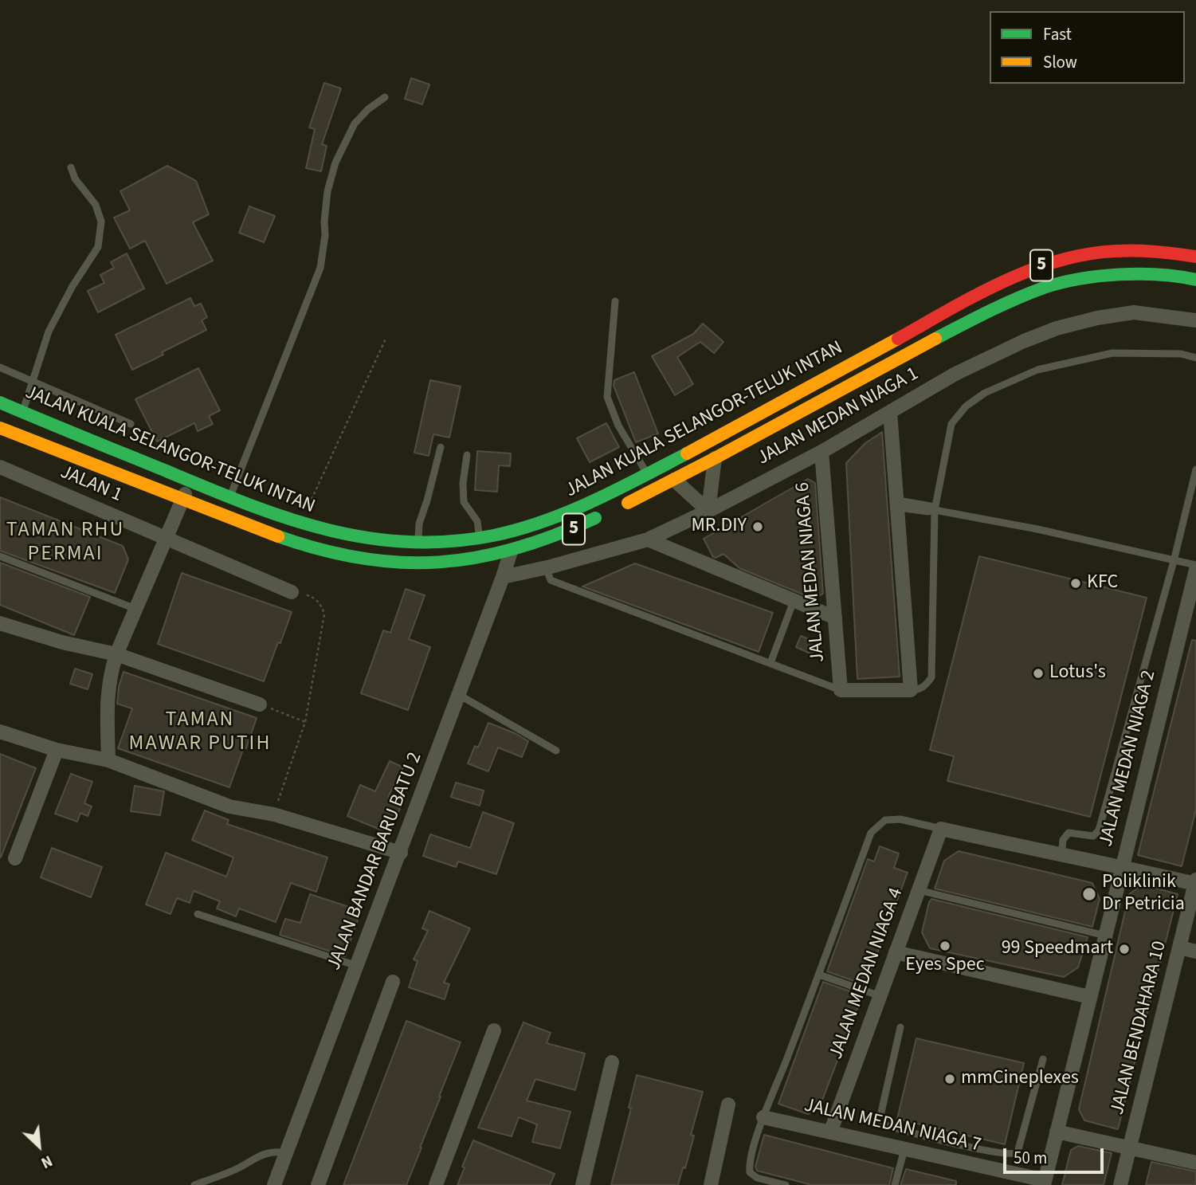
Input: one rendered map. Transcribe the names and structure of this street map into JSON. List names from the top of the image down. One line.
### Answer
{"streets":{"highway":["5","JALAN KUALA SELANGOR-TELUK INTAN"],"street":["JALAN MEDAN NIAGA 1","JALAN 1","JALAN MEDAN NIAGA 6","JALAN MEDAN NIAGA 2","JALAN BANDAR BARU BATU 2","JALAN MEDAN NIAGA 4","JALAN BENDAHARA 10","JALAN MEDAN NIAGA 7"]},"crossings":[["JALAN MEDAN NIAGA 1","JALAN MEDAN NIAGA 6"],["JALAN MEDAN NIAGA 1","JALAN BANDAR BARU BATU 2"],["JALAN KUALA SELANGOR-TELUK INTAN","JALAN BANDAR BARU BATU 2"],["JALAN MEDAN NIAGA 2","JALAN MEDAN NIAGA 7"],["JALAN MEDAN NIAGA 4","JALAN MEDAN NIAGA 7"]],"districts":["TAMAN RHU PERMAI","TAMAN MAWAR PUTIH"],"places":["MR.DIY","KFC","Lotus's","Poliklinik Dr Petricia","Eyes Spec","99 Speedmart","mmCineplexes"],"legend":["Fast","Slow"],"scale_bar":"50 m","north":"bottom right"}
